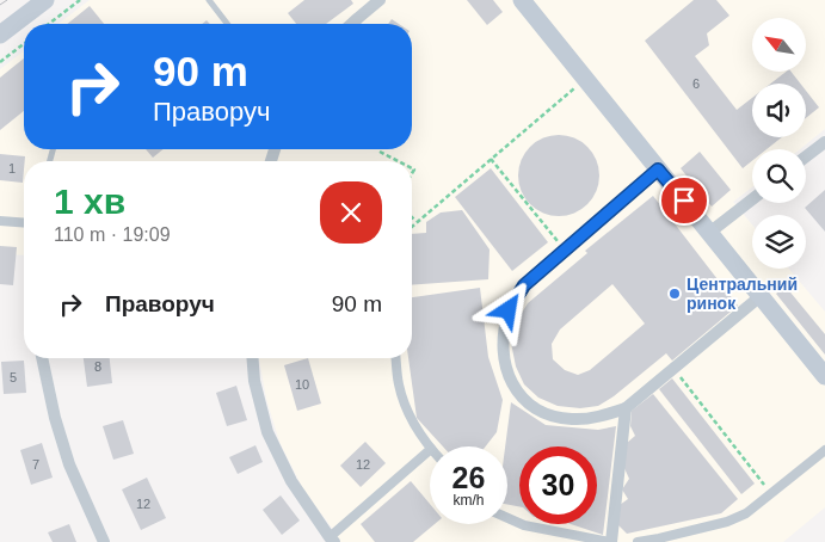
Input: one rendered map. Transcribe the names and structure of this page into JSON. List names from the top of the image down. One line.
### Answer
{"places":["Центральний ринок"],"house_numbers":["6","1","8","5","10","7","12","12"],"north":"top left","page":{"turn":["90 m","Праворуч"],"heading":["1 хв","110 m · 19:09"],"list":[{"name":"Праворуч","value":"90 m"}],"speed":"26 km/h","limit":"30"}}
